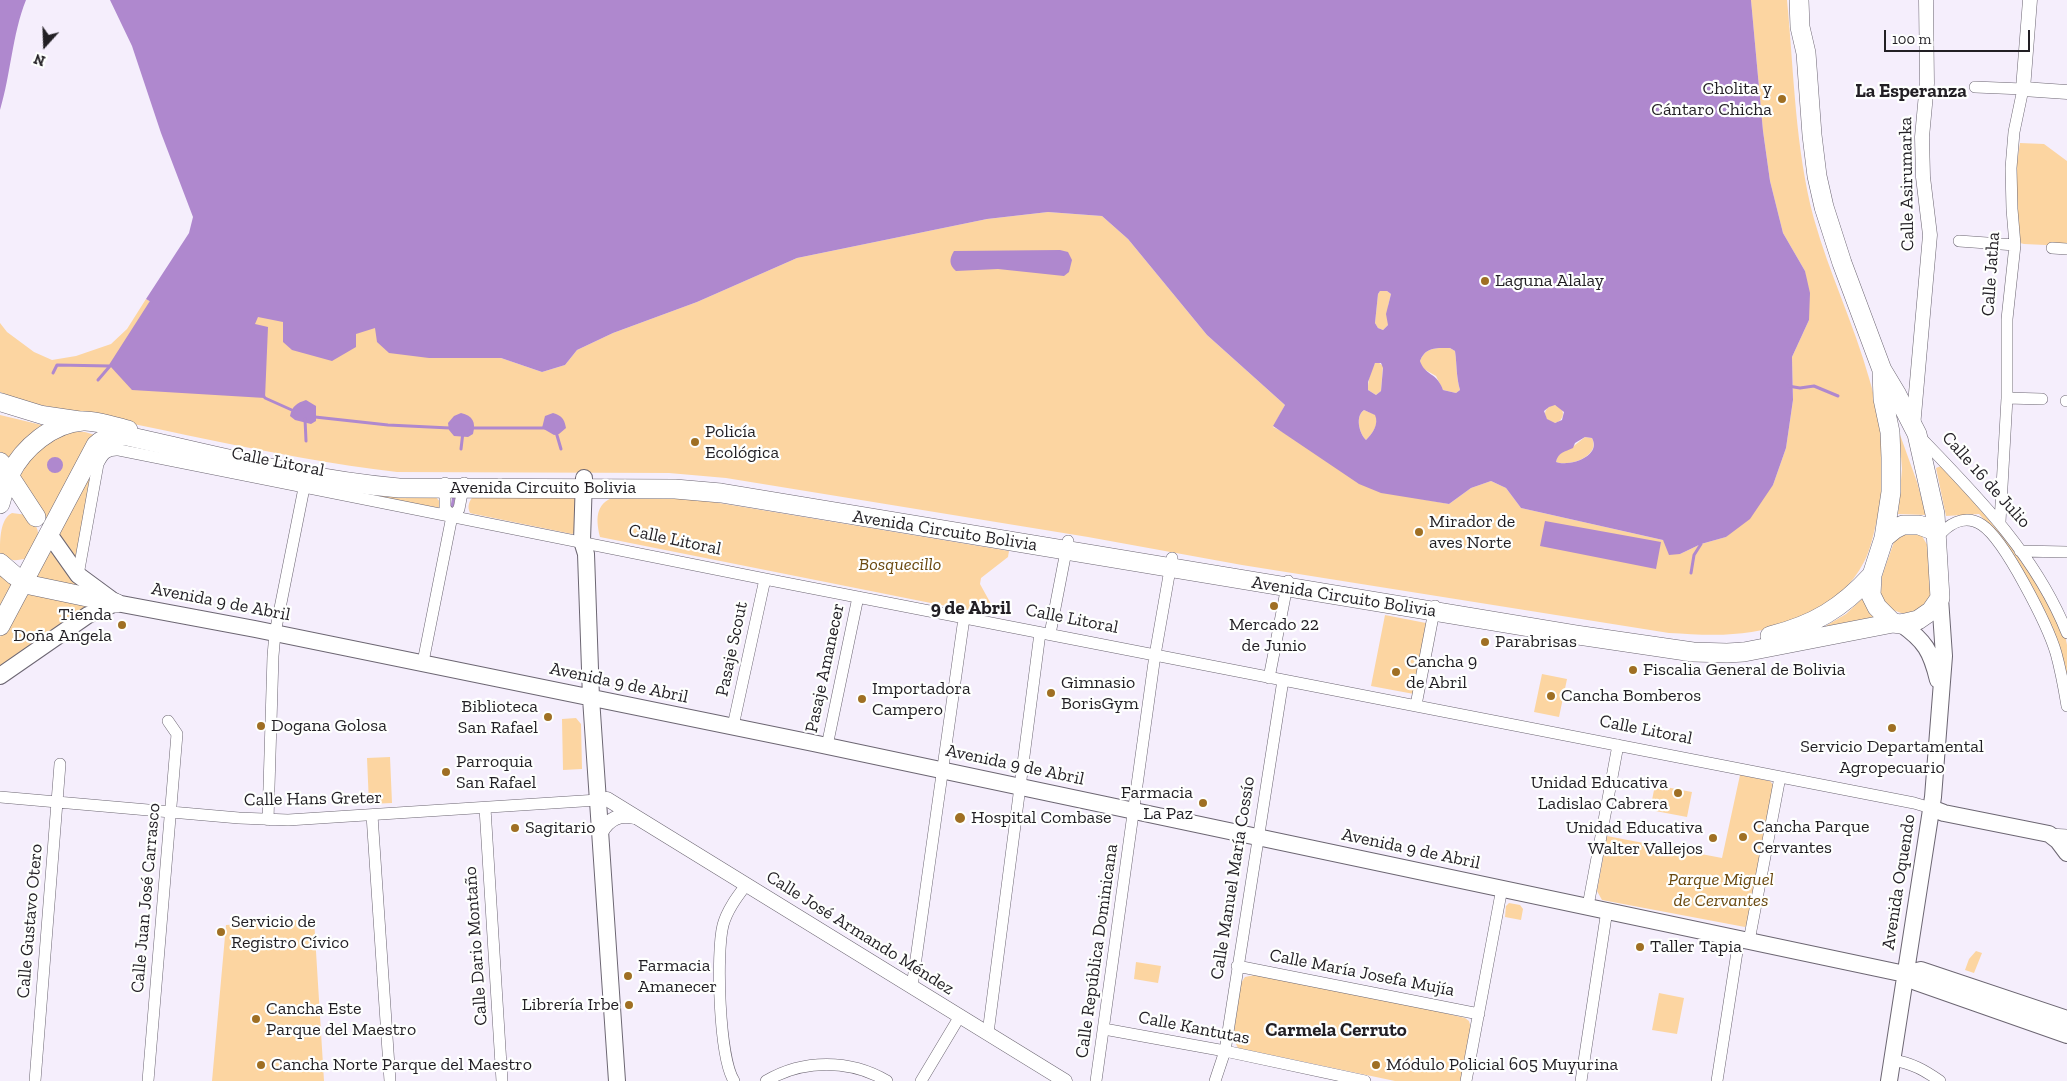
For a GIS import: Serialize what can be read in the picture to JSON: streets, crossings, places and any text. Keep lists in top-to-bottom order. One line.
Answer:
{"streets":{"highway":["Avenida Circuito Bolivia"],"main road":["Calle Litoral","Avenida 9 de Abril","Avenida Oquendo"],"street":["Calle Asirumarka","Calle Jatha","Calle 16 de Julio","Pasaje Scout","Pasaje Amanecer","Calle Hans Greter","Calle Manuel María Cossío","Calle Juan José Carrasco","Calle Gustavo Otero","Calle José Armando Méndez","Calle Dario Montaño","Calle República Dominicana","Calle María Josefa Mujía","Calle Kantutas"]},"crossings":[["Calle Asirumarka","Calle 16 de Julio"],["Calle Jatha","Calle 16 de Julio"],["Calle Litoral","Avenida 9 de Abril"],["Calle Litoral","Pasaje Scout"],["Calle Litoral","Pasaje Amanecer"],["Calle Litoral","Calle Manuel María Cossío"],["Calle Litoral","Avenida Oquendo"],["Calle Litoral","Calle República Dominicana"],["Calle 16 de Julio","Avenida Circuito Bolivia"],["Calle 16 de Julio","Avenida Oquendo"],["Avenida Circuito Bolivia","Avenida 9 de Abril"],["Avenida Circuito Bolivia","Avenida Oquendo"],["Avenida Circuito Bolivia","Calle República Dominicana"],["Avenida 9 de Abril","Pasaje Scout"],["Avenida 9 de Abril","Pasaje Amanecer"],["Avenida 9 de Abril","Calle Manuel María Cossío"],["Avenida 9 de Abril","Avenida Oquendo"],["Avenida 9 de Abril","Calle República Dominicana"],["Calle Hans Greter","Calle Juan José Carrasco"],["Calle Hans Greter","Calle Gustavo Otero"],["Calle Hans Greter","Calle José Armando Méndez"],["Calle Hans Greter","Calle Dario Montaño"],["Calle Manuel María Cossío","Calle María Josefa Mujía"],["Calle Manuel María Cossío","Calle Kantutas"],["Calle República Dominicana","Calle Kantutas"]],"districts":["La Esperanza","9 de Abril","Carmela Cerruto"],"parks":["Bosquecillo","Parque Miguel de Cervantes"],"places":["Cholita y Cántaro Chicha","Laguna Alalay","Policía Ecológica","Mirador de aves Norte","Mercado 22 de Junio","Tienda Doña Angela","Parabrisas","Fiscalia General de Bolivia","Cancha 9 de Abril","Gimnasio BorisGym","Cancha Bomberos","Importadora Campero","Biblioteca San Rafael","Dogana Golosa","Servicio Departamental Agropecuario","Parroquia San Rafael","Unidad Educativa Ladislao Cabrera","Farmacia La Paz","Hospital Combase","Sagitario","Cancha Parque Cervantes","Unidad Educativa Walter Vallejos","Servicio de Registro Cívico","Taller Tapia","Farmacia Amanecer","Librería Irbe","Cancha Este Parque del Maestro","Cancha Norte Parque del Maestro","Módulo Policial 605 Muyurina"],"scale_bar":"100 m","north":"bottom"}
